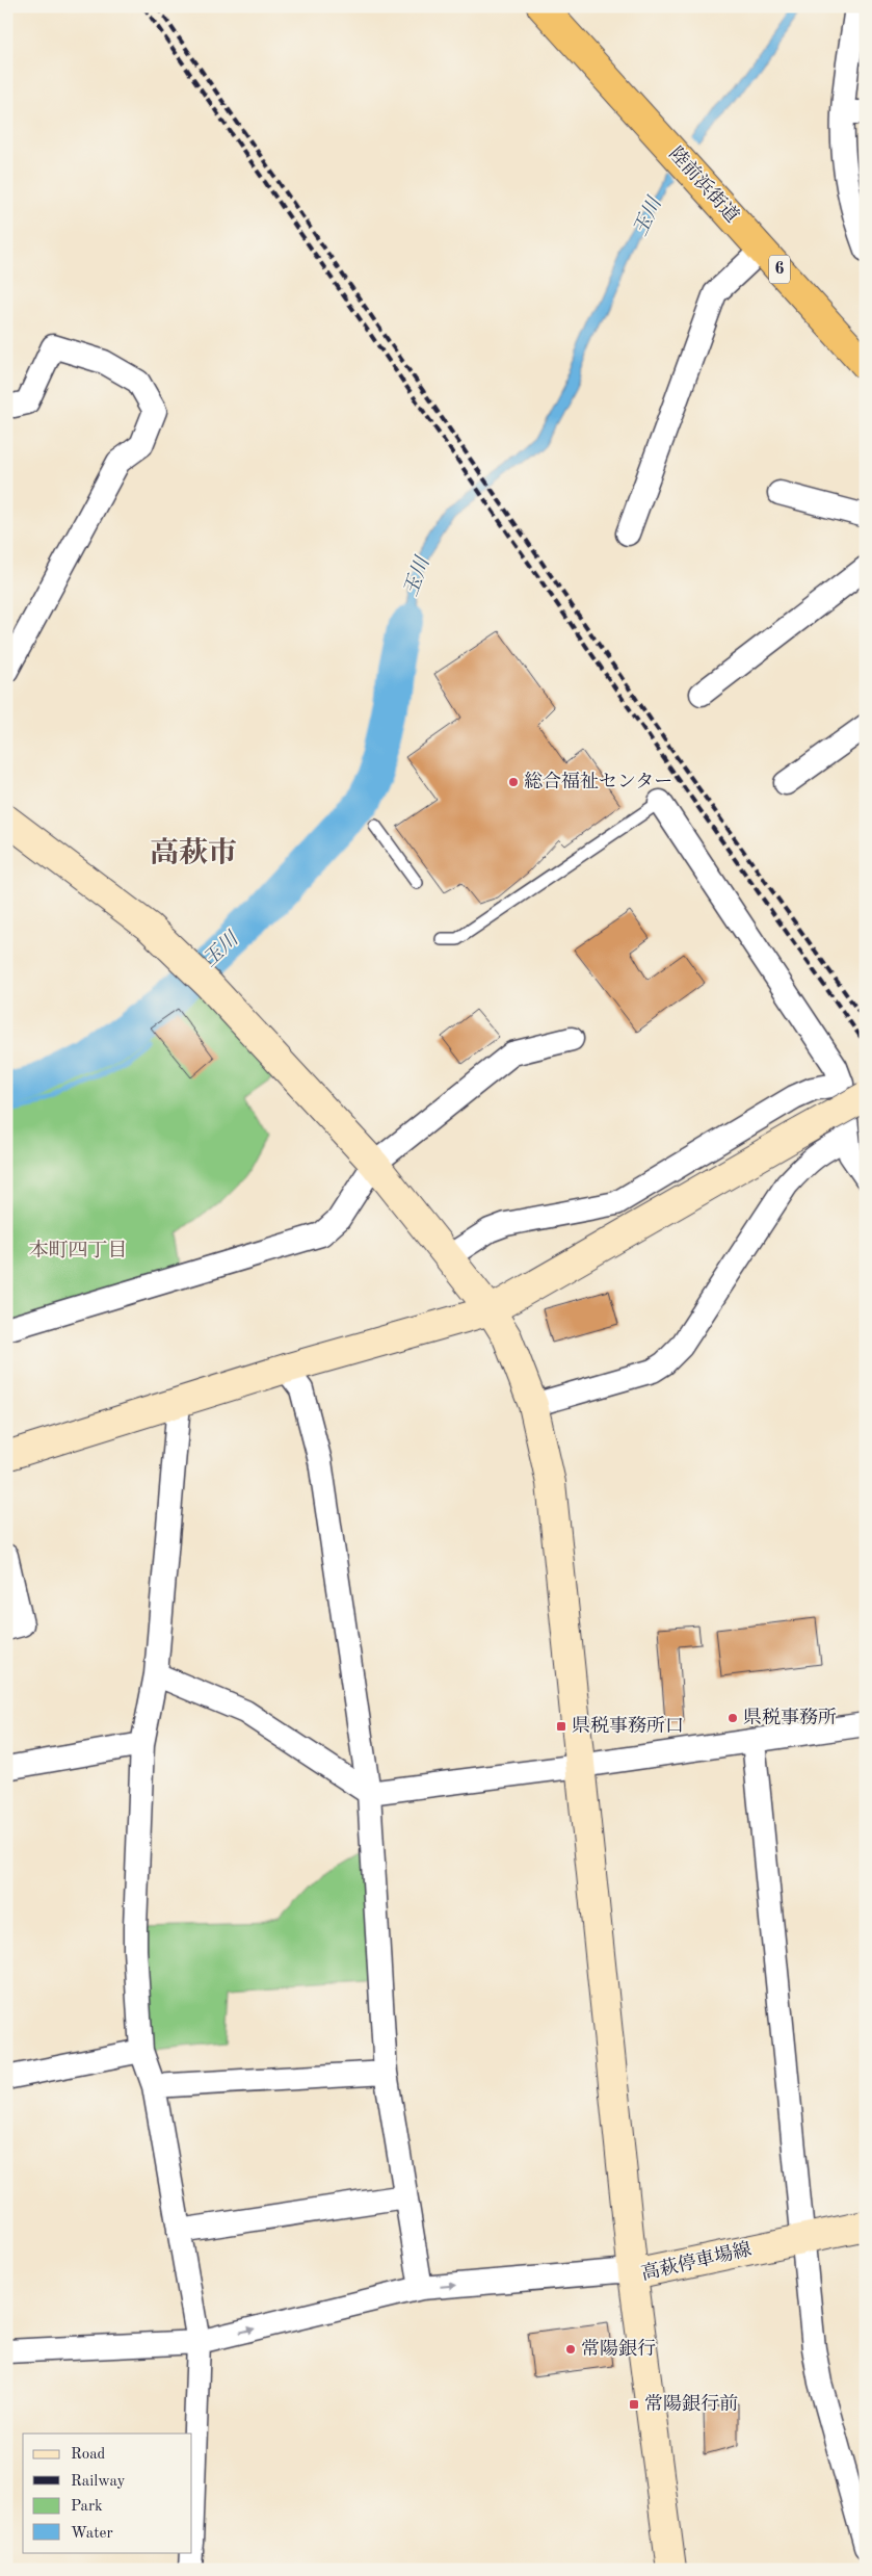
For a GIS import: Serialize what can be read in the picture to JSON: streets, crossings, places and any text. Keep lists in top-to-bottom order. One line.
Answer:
{"streets":{"highway":["陸前浜街道","6"],"street":["高萩停車場線"]},"districts":["高萩市","本町四丁目"],"water":["玉川"],"places":{"other":["総合福祉センター","県税事務所","常陽銀行"],"transit":["県税事務所口","常陽銀行前"]},"legend":["Road","Railway","Park","Water"]}
